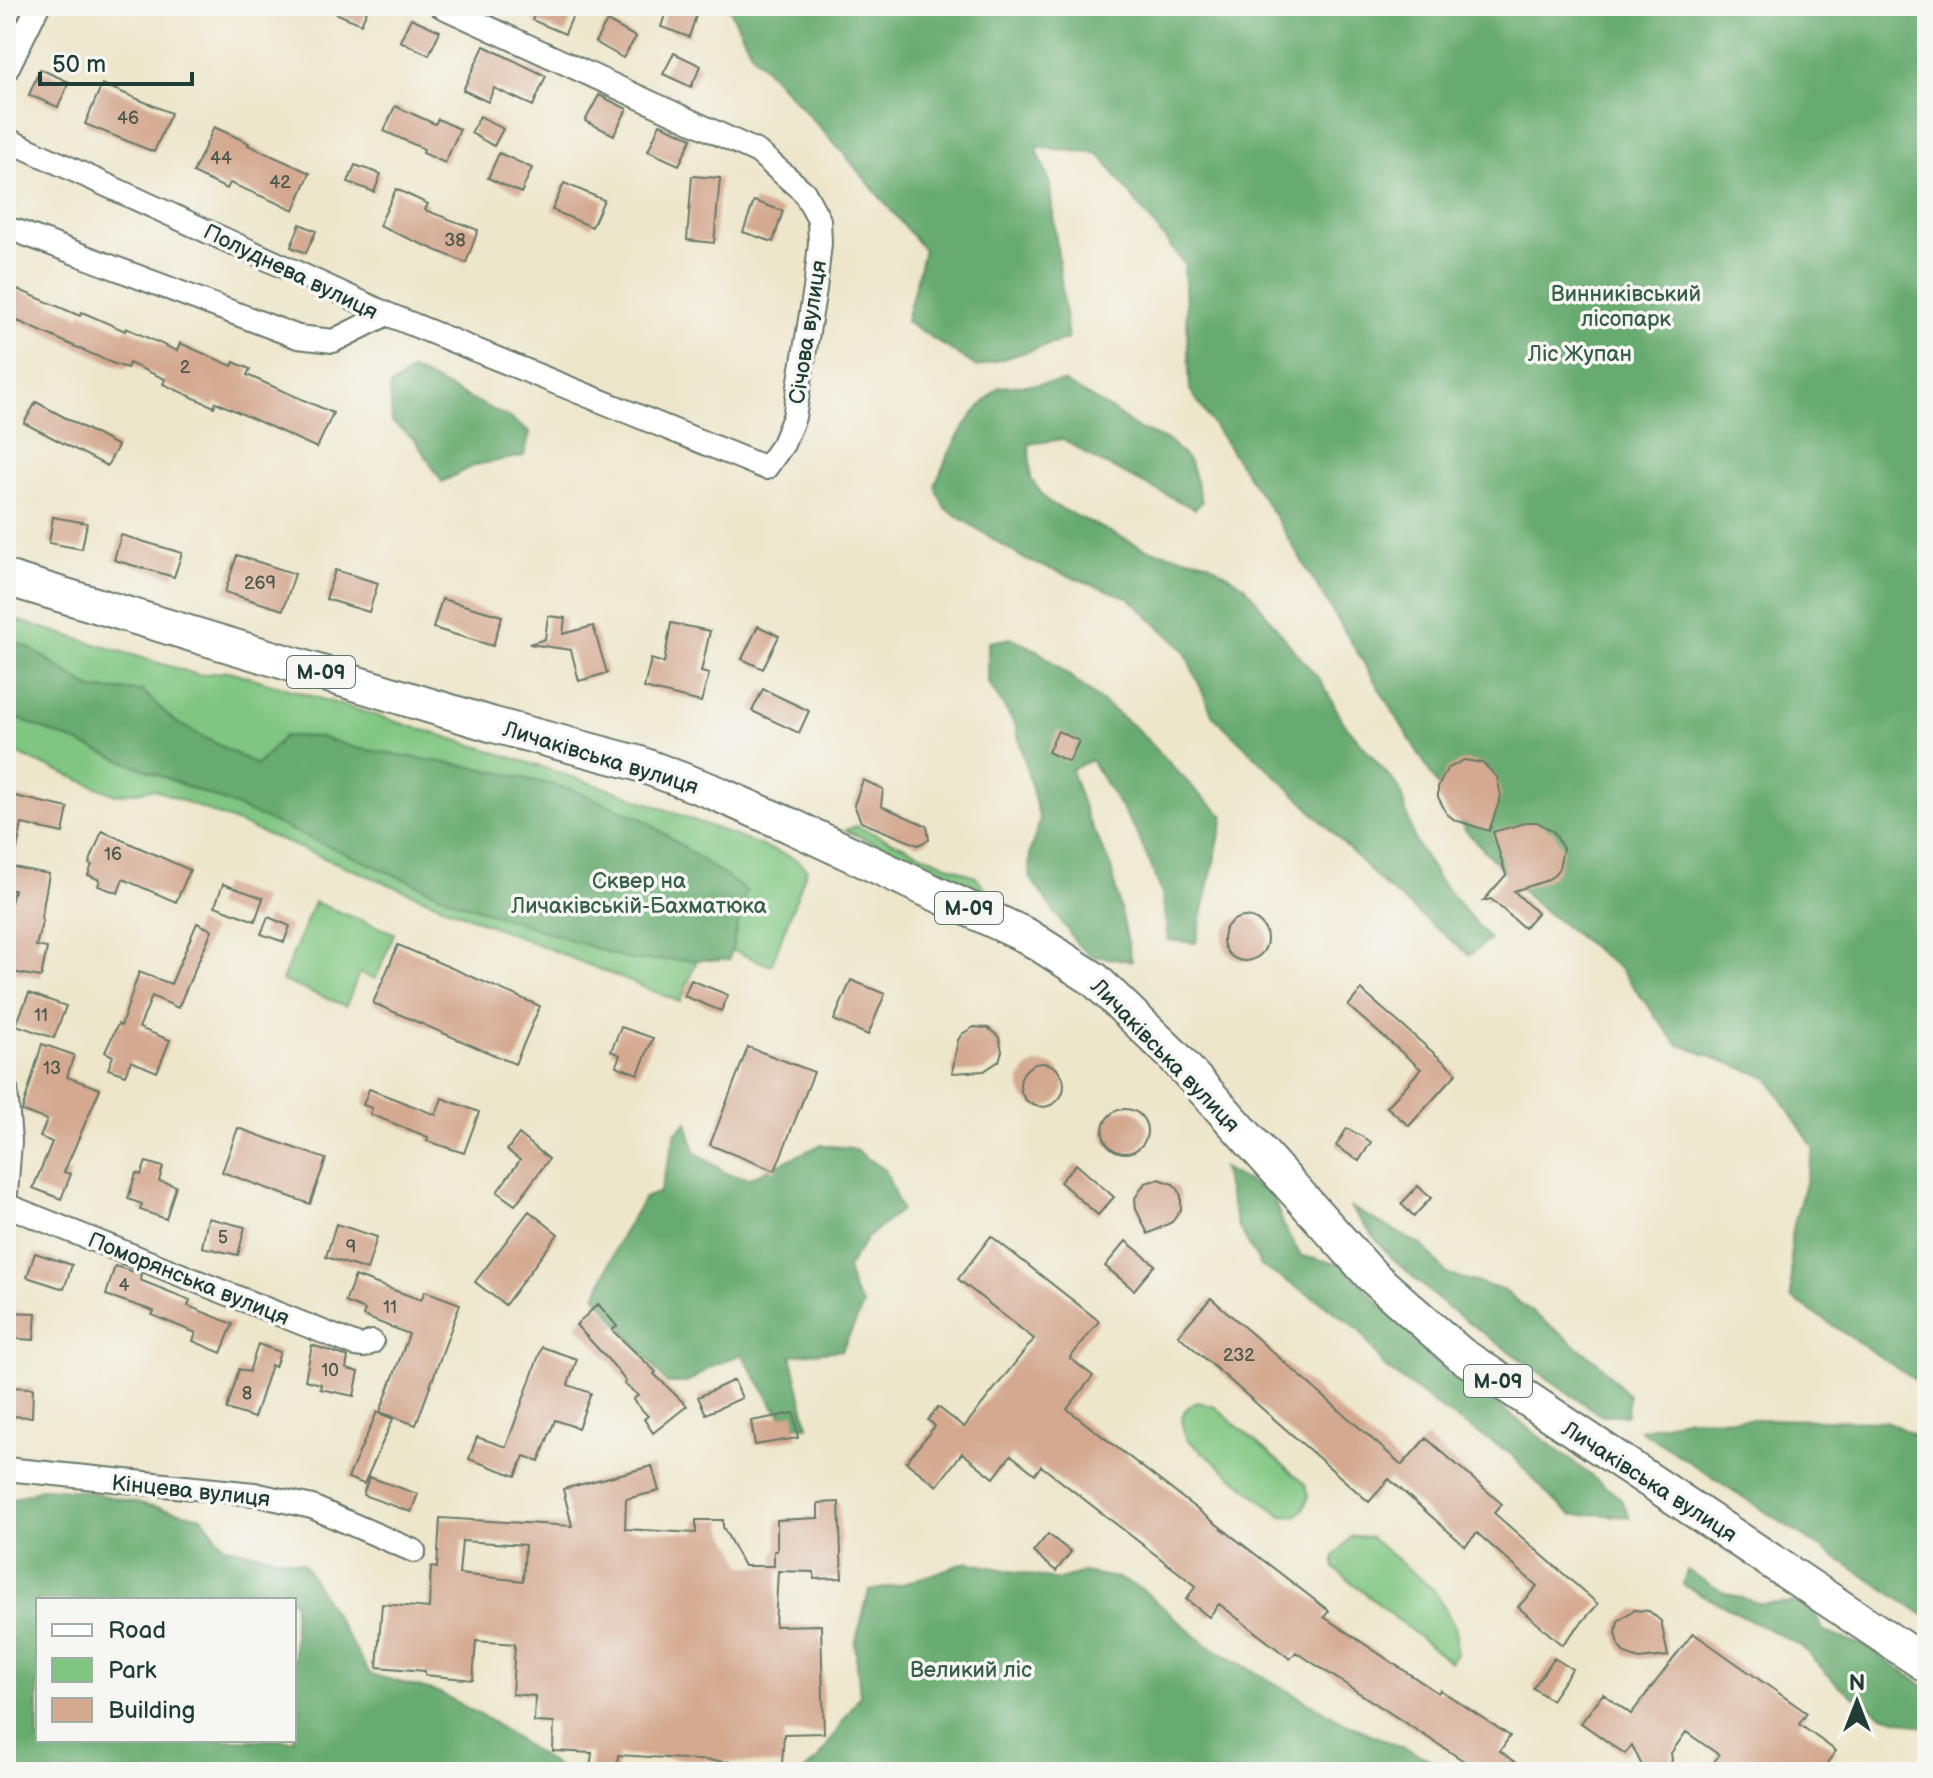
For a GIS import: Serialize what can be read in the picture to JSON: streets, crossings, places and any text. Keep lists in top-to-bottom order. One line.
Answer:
{"streets":{"main road":["М-09","Личаківська вулиця"],"street":["Полуднева вулиця","Січова вулиця","Поморянська вулиця","Кінцева вулиця"]},"crossings":[["Полуднева вулиця","Січова вулиця"]],"parks":["Винниківський лісопарк","Ліс Жупан","Сквер на Личаківській-Бахматюка","Великий ліс"],"house_numbers":["46","44","42","38","2","269","16","11","13","5","9","4","11","232","10","8"],"legend":["Road","Park","Building"],"scale_bar":"50 m","north":"top"}
